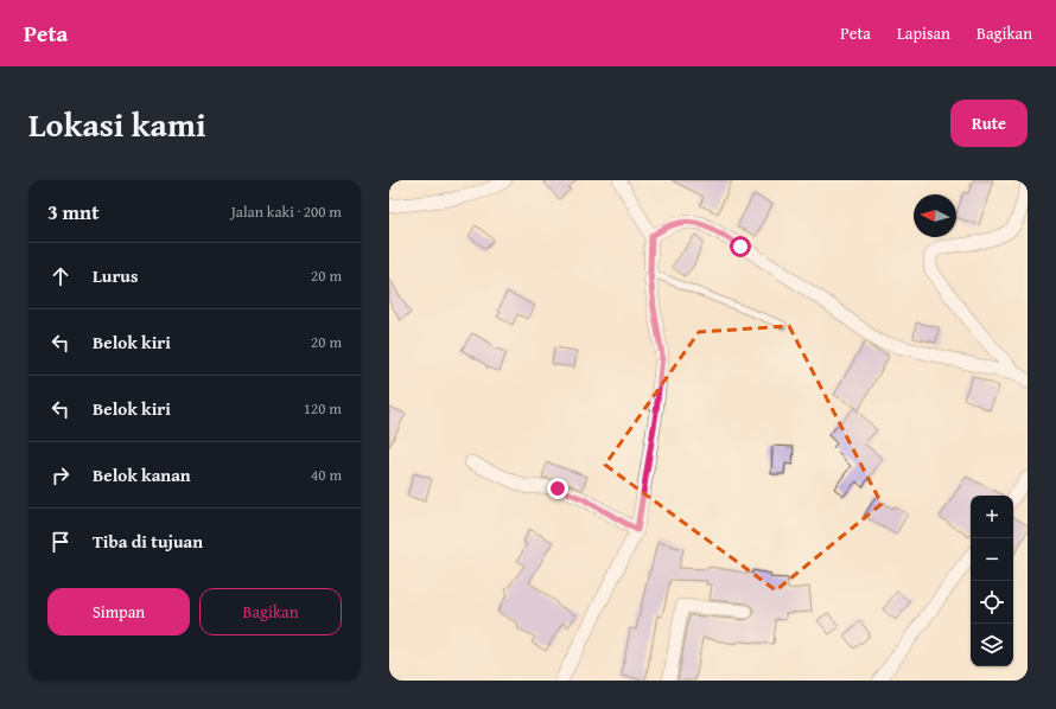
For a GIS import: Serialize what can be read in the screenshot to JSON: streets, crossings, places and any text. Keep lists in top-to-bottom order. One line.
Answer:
{"north":"left","page":{"header":"Peta","nav":["Peta","Lapisan","Bagikan"],"title":"Lokasi kami","buttons":["Rute",["Simpan","Bagikan"]],"heading":["3 mnt","Jalan kaki · 200 m"],"list":[["Lurus","20 m"],["Belok kiri","20 m"],["Belok kiri","120 m"],["Belok kanan","40 m"],"Tiba di tujuan"],"map_buttons":["+","−"]}}
